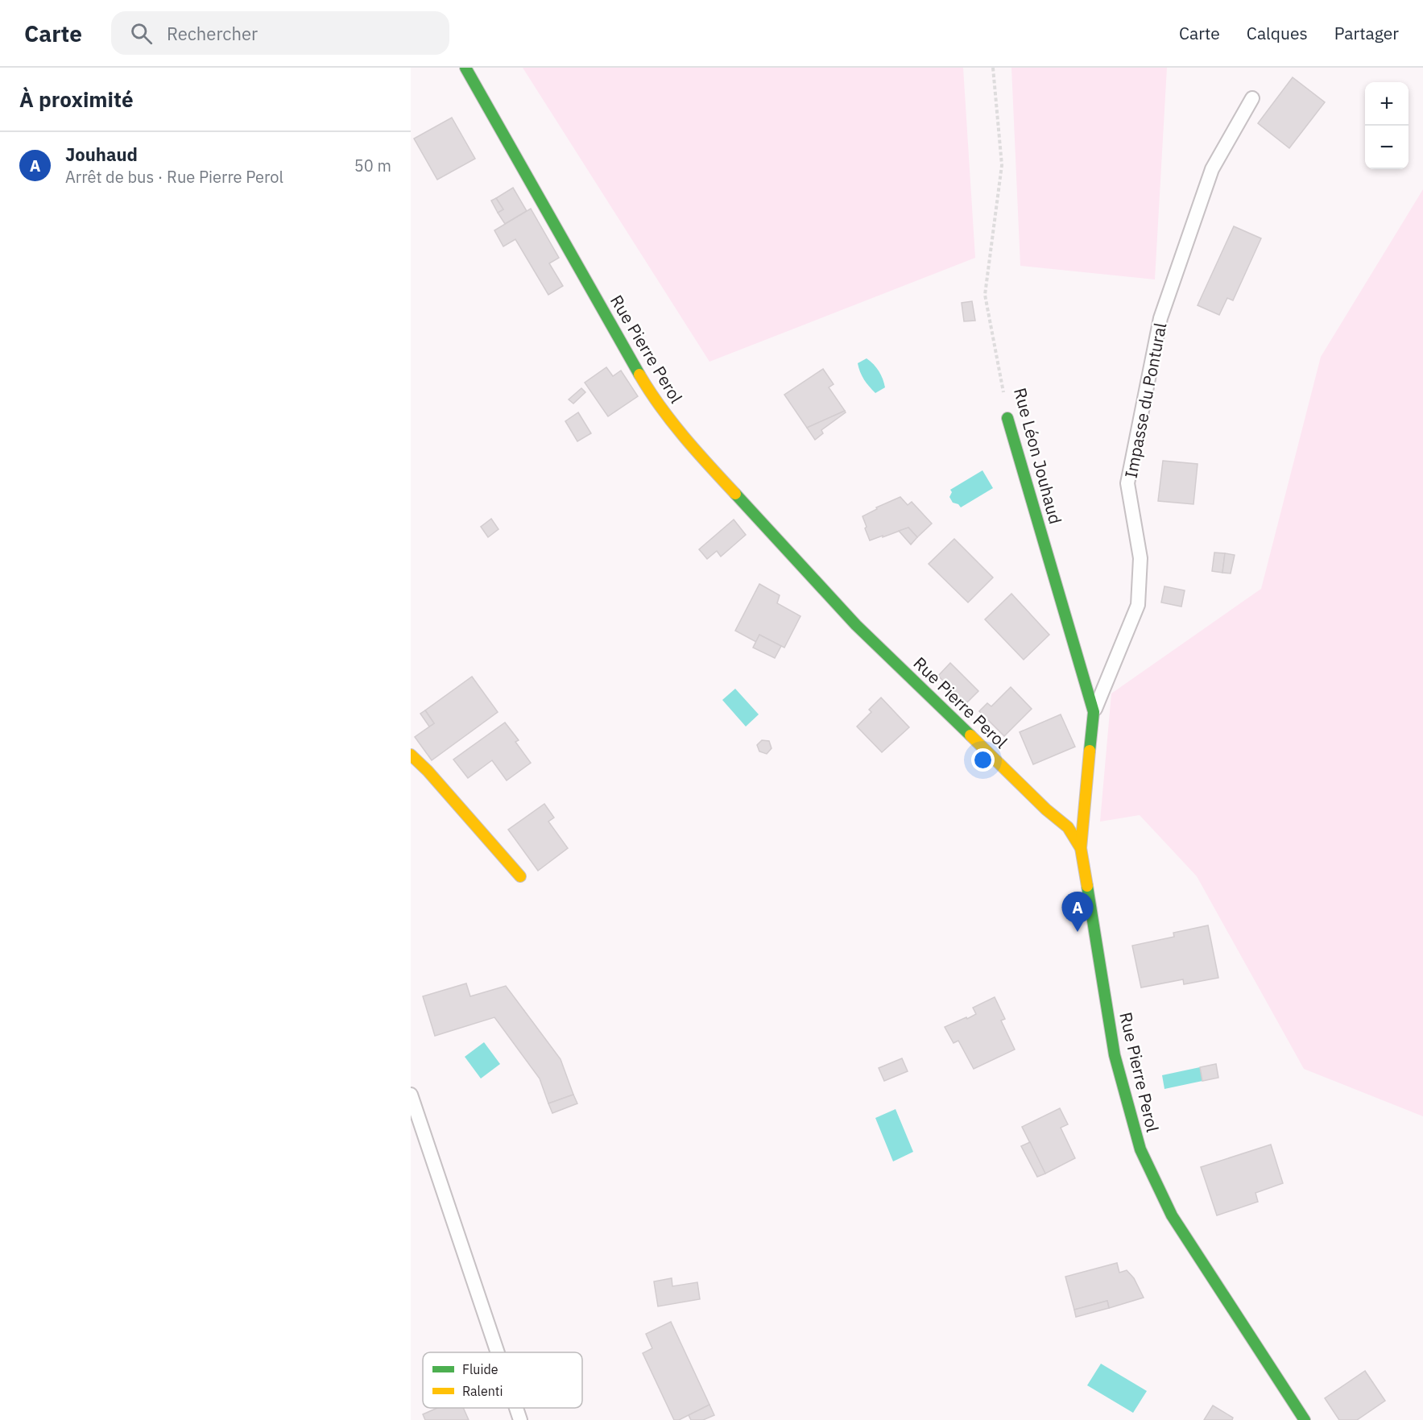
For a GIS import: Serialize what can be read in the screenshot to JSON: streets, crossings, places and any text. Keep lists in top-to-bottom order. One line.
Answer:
{"streets":{"street":["Rue Pierre Perol","Rue Léon Jouhaud"],"lane":["Impasse du Pontural"]},"crossings":[["Rue Pierre Perol","Rue Léon Jouhaud"],["Impasse du Pontural","Rue Léon Jouhaud"]],"legend":["Fluide","Ralenti"],"page":{"header":"Carte","search":"Rechercher","nav":["Carte","Calques","Partager"],"heading":"À proximité","map_buttons":["+","−"],"list":[{"mark":"A","name":"Jouhaud","note":"Arrêt de bus · Rue Pierre Perol","value":"50 m"}],"pins":"A"}}
